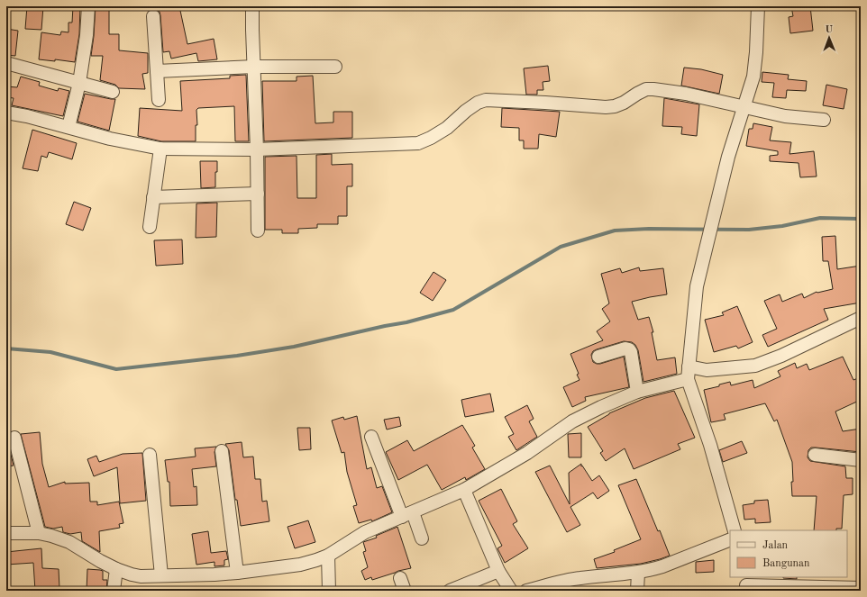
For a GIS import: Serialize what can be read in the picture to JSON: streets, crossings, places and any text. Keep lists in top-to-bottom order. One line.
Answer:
{"legend":["Jalan","Bangunan"],"north":"top"}
